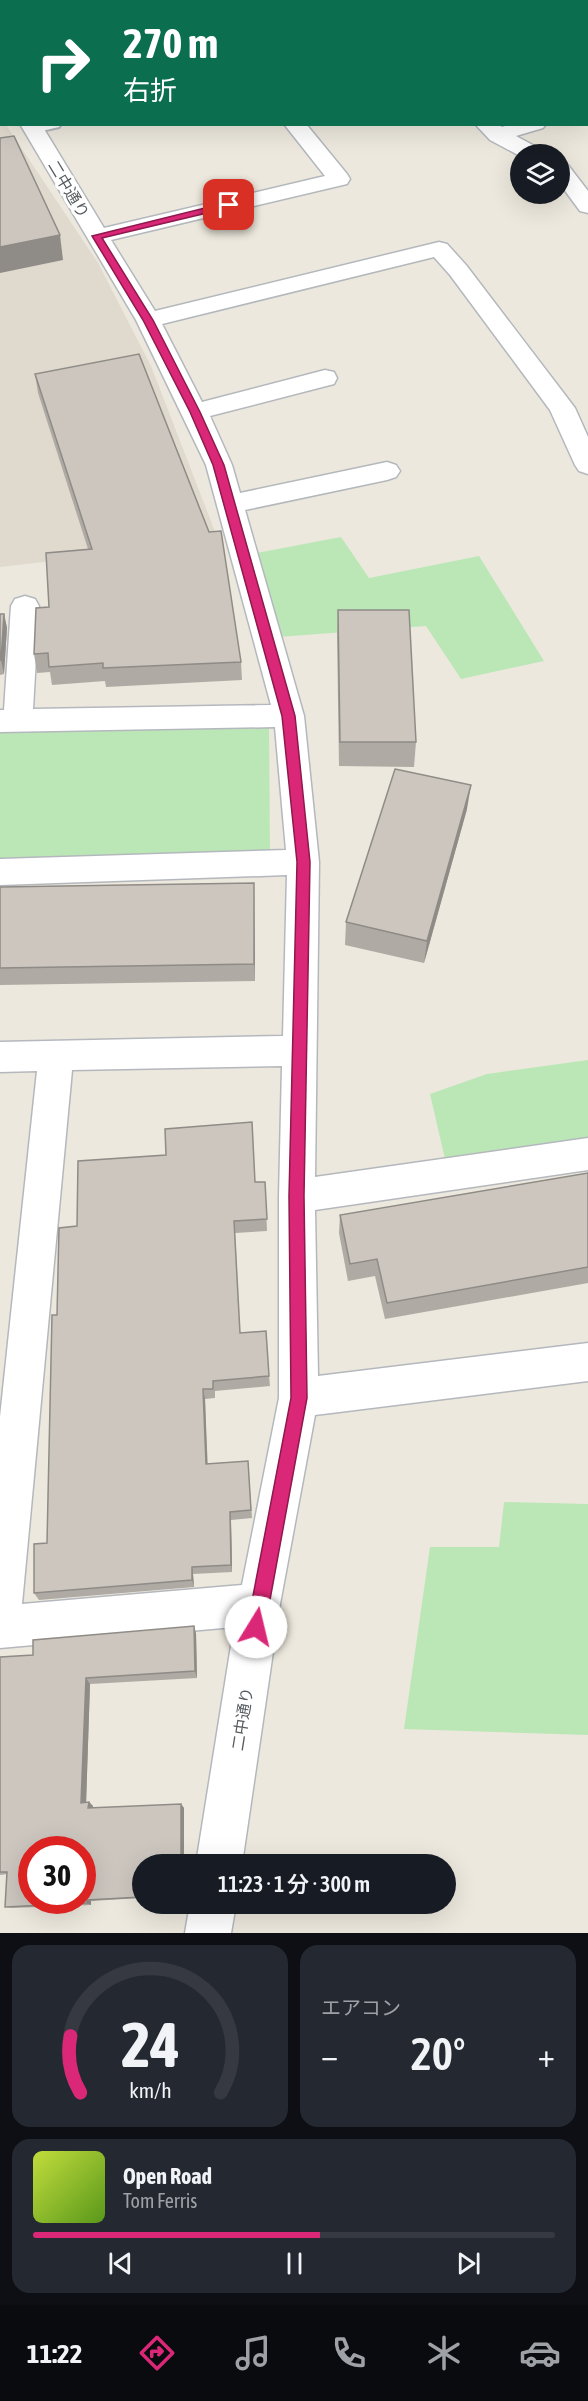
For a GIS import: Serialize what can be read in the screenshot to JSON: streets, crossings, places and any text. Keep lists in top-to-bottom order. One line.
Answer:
{"streets":{"street":["二中通り"]},"page":{"turn":["270 m","右折"],"limit":"30","trip":"11:23 · 1 分 · 300 m","tile":"エアコン","heat":["−","20°","+"],"song":["Open Road","Tom Ferris"],"tabs":"11:22","gauge":["24","km/h"]}}
